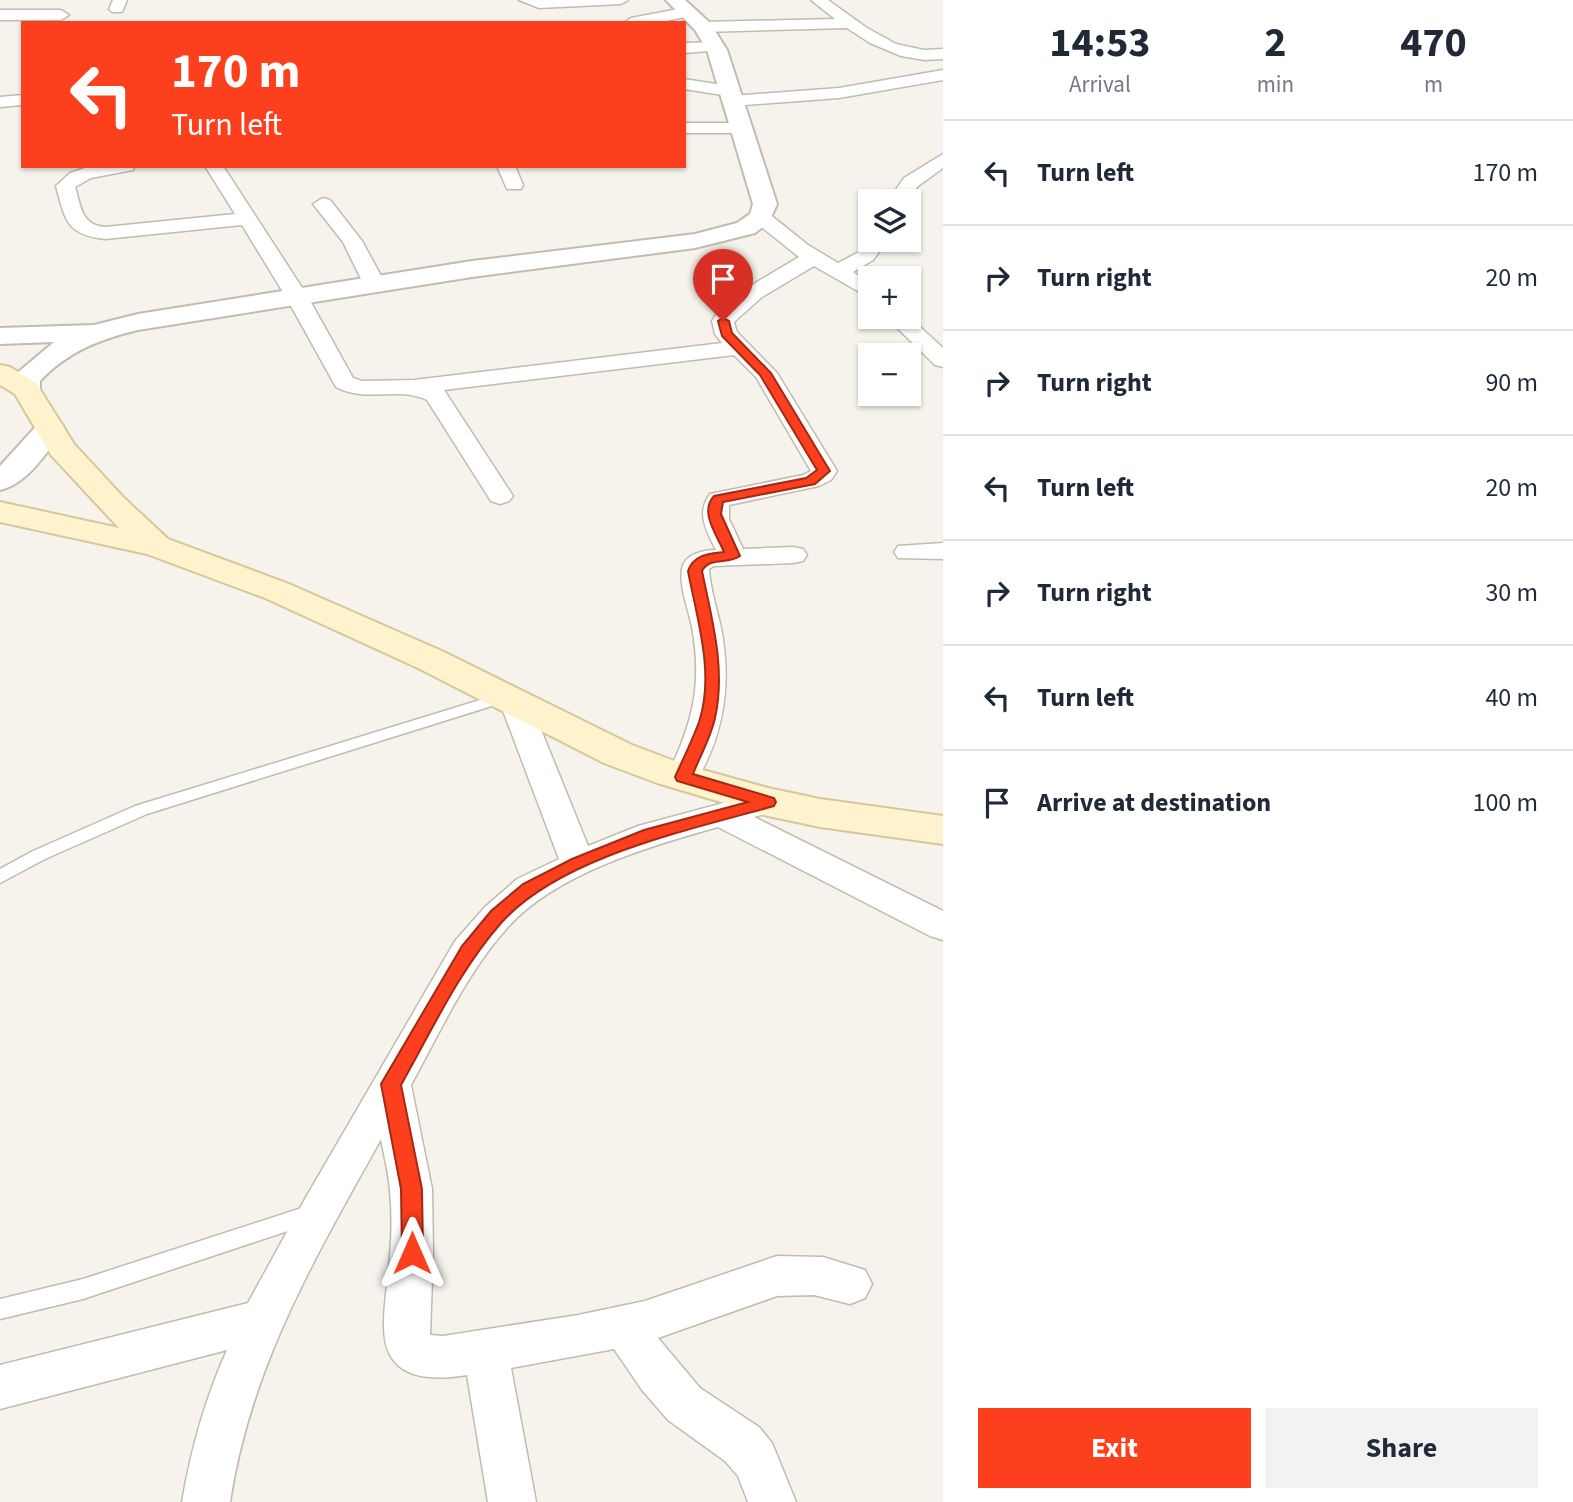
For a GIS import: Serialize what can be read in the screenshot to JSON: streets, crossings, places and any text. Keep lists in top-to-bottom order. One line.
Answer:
{"page":{"eta":["14:53","Arrival","2","min","470","m"],"turn":["170 m","Turn left"],"list":[{"name":"Turn left","value":"170 m"},{"name":"Turn right","value":"20 m"},{"name":"Turn right","value":"90 m"},{"name":"Turn left","value":"20 m"},{"name":"Turn right","value":"30 m"},{"name":"Turn left","value":"40 m"},{"name":"Arrive at destination","value":"100 m"}],"map_buttons":["+","−"],"buttons":["Exit","Share"]}}
